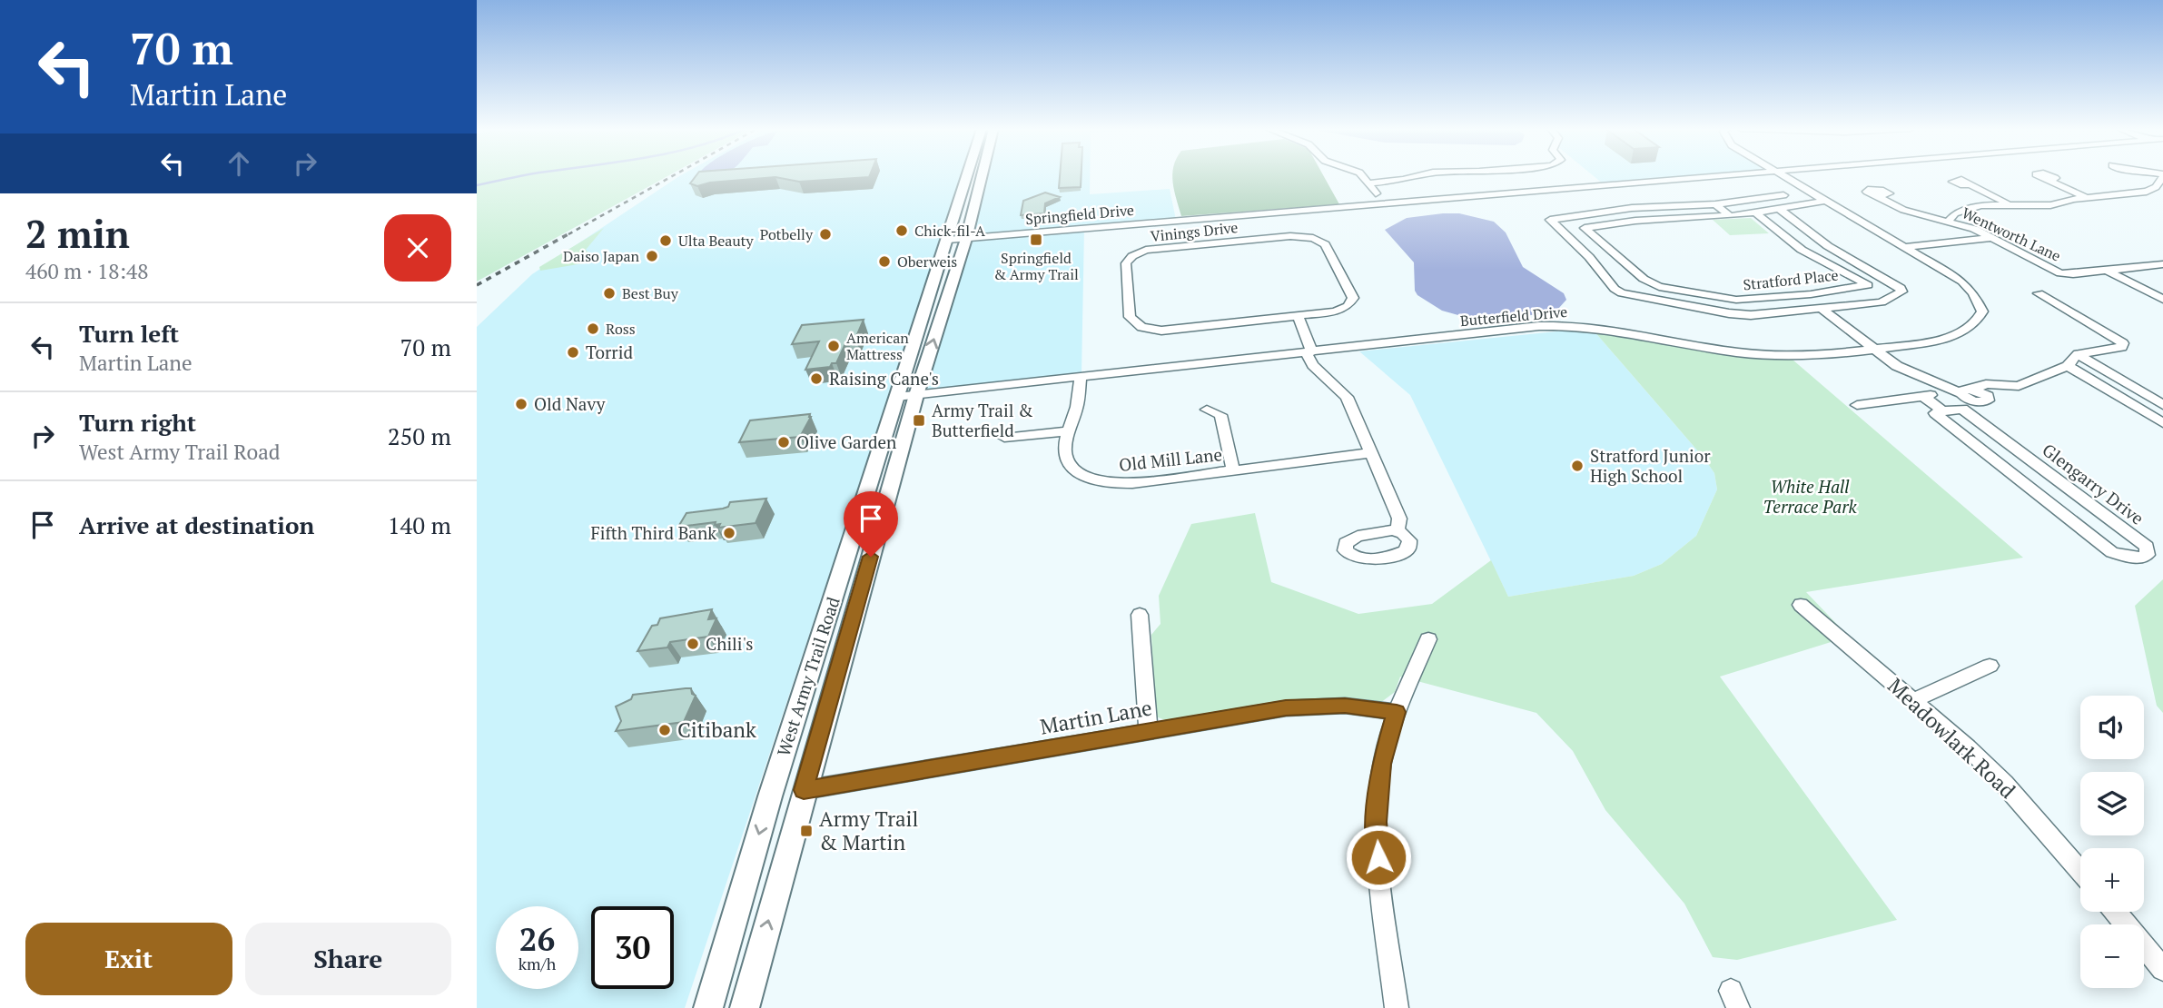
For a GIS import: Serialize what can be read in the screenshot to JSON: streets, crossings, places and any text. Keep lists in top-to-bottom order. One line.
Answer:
{"streets":{"main road":["West Army Trail Road"],"street":["Springfield Drive","Vinings Drive","Wentworth Lane","Stratford Place","Butterfield Drive","Old Mill Lane","Glengarry Drive","Martin Lane","Meadowlark Road"]},"crossings":[["Springfield Drive","West Army Trail Road"],["Butterfield Drive","Old Mill Lane"],["Butterfield Drive","West Army Trail Road"],["West Army Trail Road","Martin Lane"]],"parks":["White Hall Terrace Park"],"places":{"other":["Chick-fil-A","Potbelly","Ulta Beauty","Daiso Japan","Oberweis","Best Buy","Ross","American Mattress","Torrid","Raising Cane's","Old Navy","Olive Garden","Stratford Junior High School","Fifth Third Bank","Chili's","Citibank"],"transit":["Springfield & Army Trail","Army Trail & Butterfield","Army Trail & Martin"]},"page":{"turn":["70 m","Martin Lane"],"heading":["2 min","460 m · 18:48"],"list":[{"name":"Turn left","note":"Martin Lane","value":"70 m"},{"name":"Turn right","note":"West Army Trail Road","value":"250 m"},{"name":"Arrive at destination","value":"140 m"}],"map_buttons":["+","−"],"speed":"26 km/h","limit":"30","buttons":["Exit","Share"]}}
